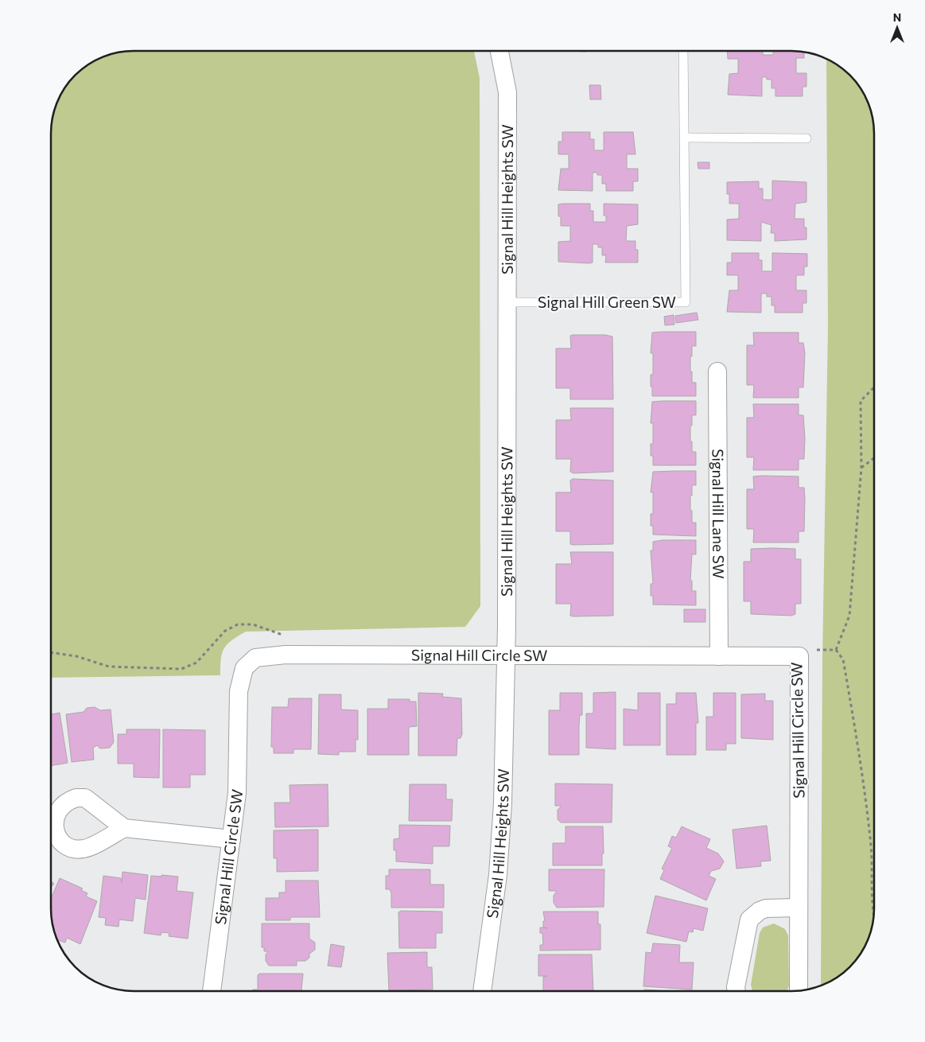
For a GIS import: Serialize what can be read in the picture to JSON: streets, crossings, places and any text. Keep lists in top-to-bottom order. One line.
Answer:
{"streets":{"street":["Signal Hill Heights SW","Signal Hill Lane SW","Signal Hill Circle SW"],"lane":["Signal Hill Green SW"]},"crossings":[["Signal Hill Heights SW","Signal Hill Green SW"],["Signal Hill Heights SW","Signal Hill Circle SW"],["Signal Hill Lane SW","Signal Hill Circle SW"]],"north":"top"}
